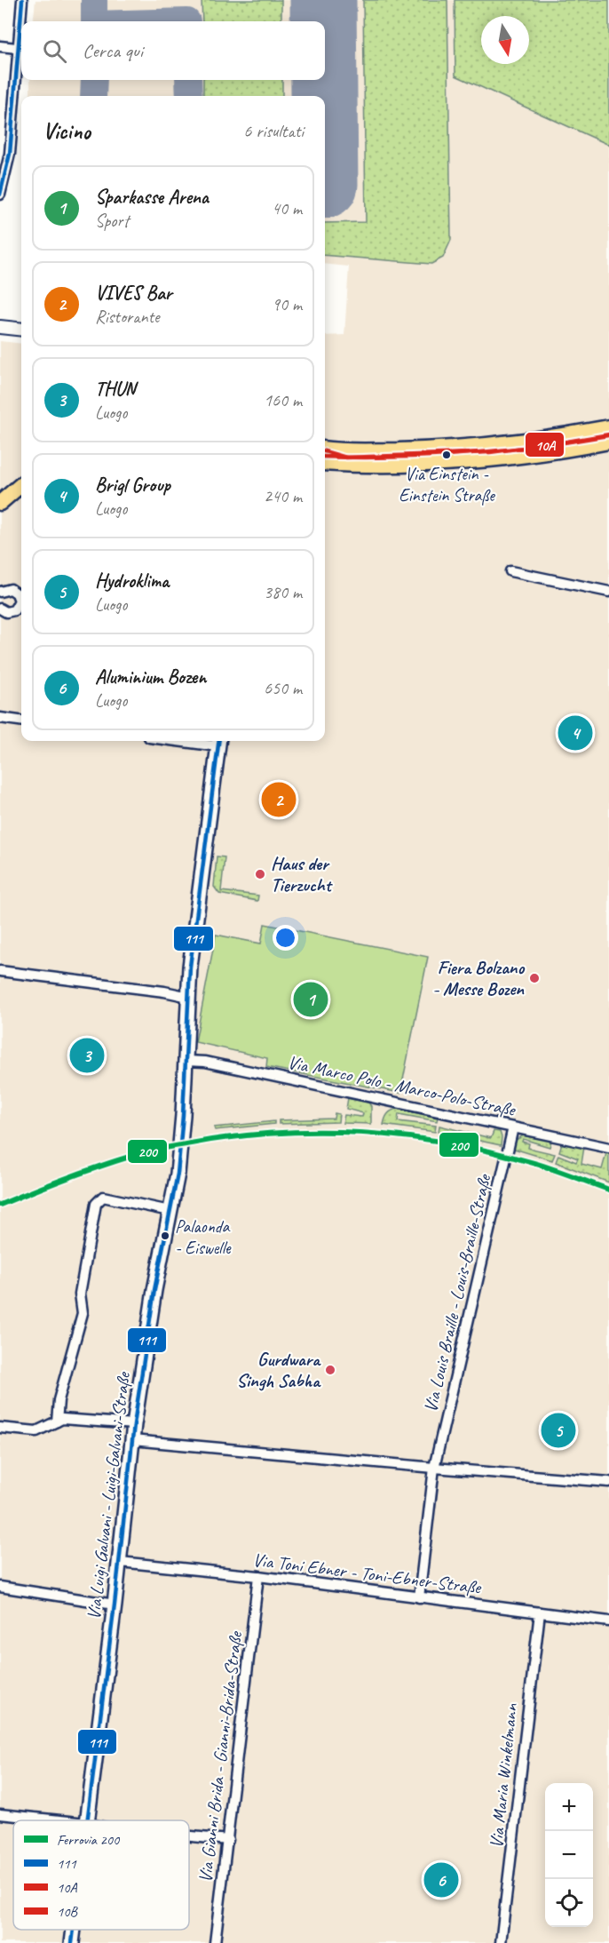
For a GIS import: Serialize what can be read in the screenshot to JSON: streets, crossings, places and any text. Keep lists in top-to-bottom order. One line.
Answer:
{"streets":{"main road":["Via Luigi Galvani - Luigi-Galvani-Straße"],"street":["Via Marco Polo - Marco-Polo-Straße","Via Louis Braille - Louis-Braille-Straße","Via Toni Ebner - Toni-Ebner-Straße","Via Gianni Brida - Gianni-Brida-Straße","Via Maria Winkelmann"]},"crossings":[["Via Marco Polo - Marco-Polo-Straße","Via Louis Braille - Louis-Braille-Straße"],["Via Marco Polo - Marco-Polo-Straße","Via Luigi Galvani - Luigi-Galvani-Straße"],["Via Louis Braille - Louis-Braille-Straße","Via Toni Ebner - Toni-Ebner-Straße"],["Via Luigi Galvani - Luigi-Galvani-Straße","Via Toni Ebner - Toni-Ebner-Straße"],["Via Toni Ebner - Toni-Ebner-Straße","Via Gianni Brida - Gianni-Brida-Straße"],["Via Toni Ebner - Toni-Ebner-Straße","Via Maria Winkelmann"]],"places":["Via Einstein - Einstein Straße","Haus der Tierzucht","Fiera Bolzano - Messe Bozen","Palaonda - Eiswelle","Gurdwara Singh Sabha"],"lines":["transit line 111","transit line 10A","transit line 10B","rail line 200"],"legend":["Ferrovia 200","111","10A","10B"],"north":"bottom","page":{"search":"Cerca qui","heading":["Vicino","6 risultati"],"list":[{"mark":"1","name":"Sparkasse Arena","note":"Sport","value":"40 m"},{"mark":"2","name":"VIVES Bar","note":"Ristorante","value":"90 m"},{"mark":"3","name":"THUN","note":"Luogo","value":"160 m"},{"mark":"4","name":"Brigl Group","note":"Luogo","value":"240 m"},{"mark":"5","name":"Hydroklima","note":"Luogo","value":"380 m"},{"mark":"6","name":"Aluminium Bozen","note":"Luogo","value":"650 m"}],"pins":["4","2","1","3","5","6"],"map_buttons":["+","−"]}}
